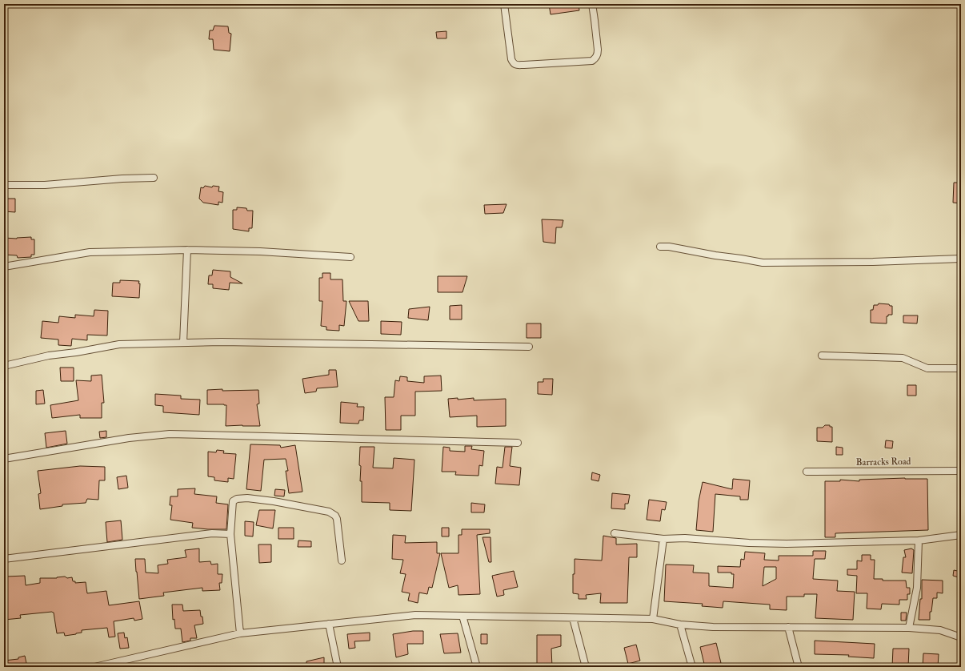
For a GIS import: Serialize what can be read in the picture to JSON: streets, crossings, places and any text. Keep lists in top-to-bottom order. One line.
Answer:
{"streets":{"street":["Barracks Road"]}}
